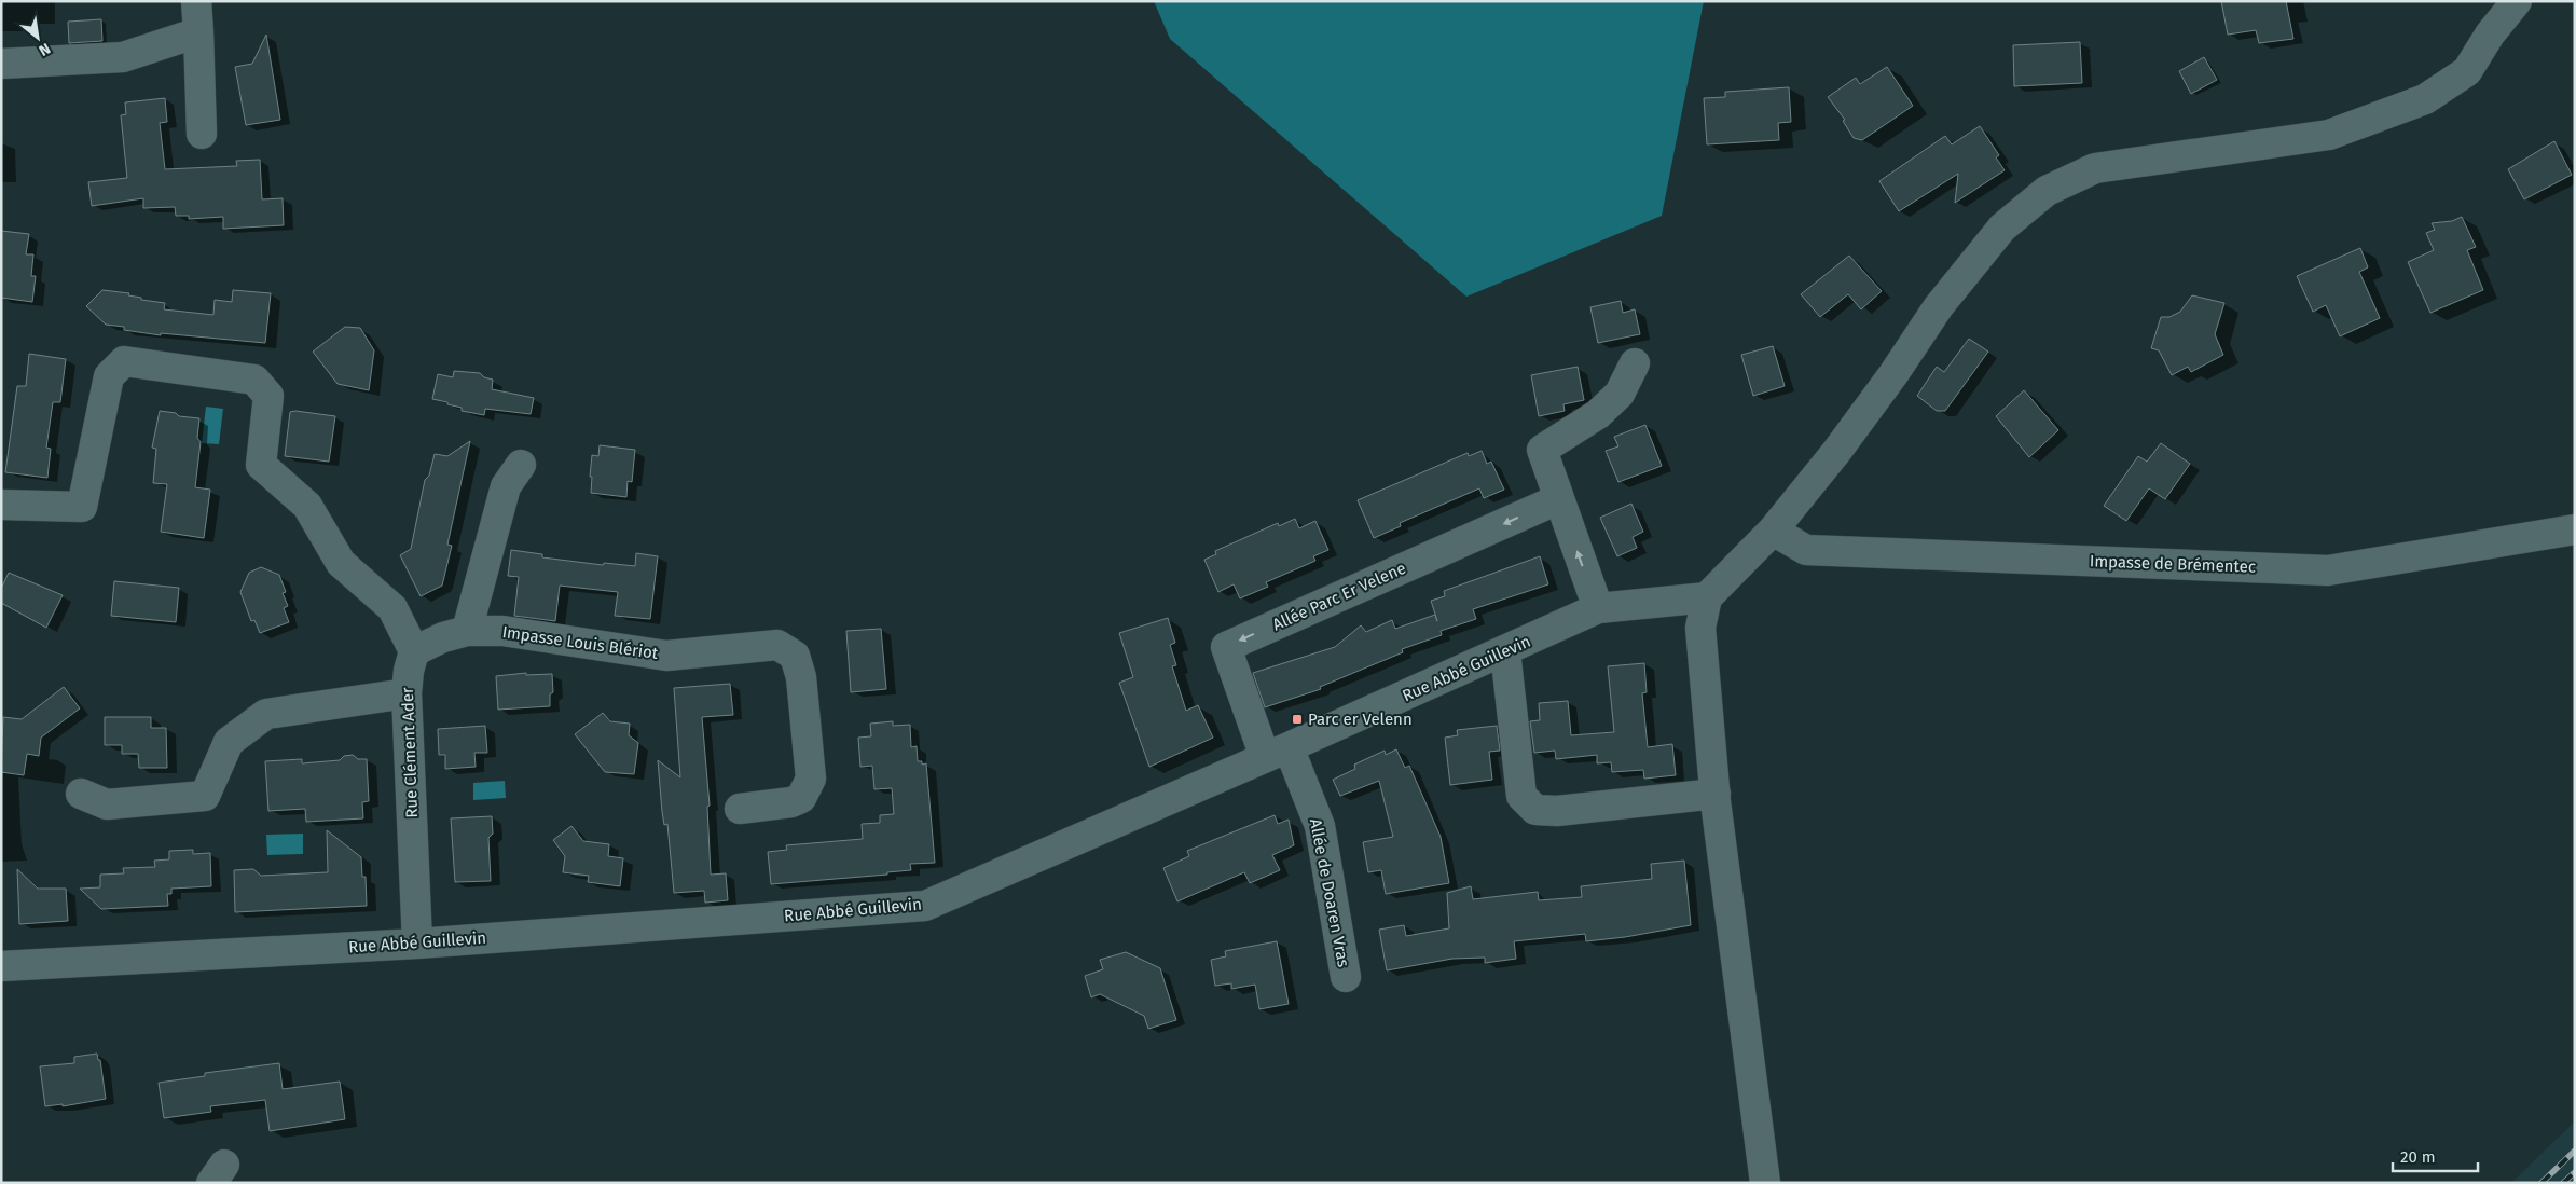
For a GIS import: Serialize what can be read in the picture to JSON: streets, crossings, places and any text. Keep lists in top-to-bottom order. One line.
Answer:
{"streets":{"street":["Impasse de Brémentec","Allée Parc Er Velene","Impasse Louis Blériot","Rue Abbé Guillevin","Rue Clément Ader","Allée de Doaren Vras"]},"crossings":[["Allée Parc Er Velene","Rue Abbé Guillevin"],["Allée Parc Er Velene","Allée de Doaren Vras"],["Impasse Louis Blériot","Rue Clément Ader"],["Rue Abbé Guillevin","Rue Clément Ader"],["Rue Abbé Guillevin","Allée de Doaren Vras"]],"places":{"transit":["Parc er Velenn"]},"scale_bar":"20 m","north":"bottom right"}
